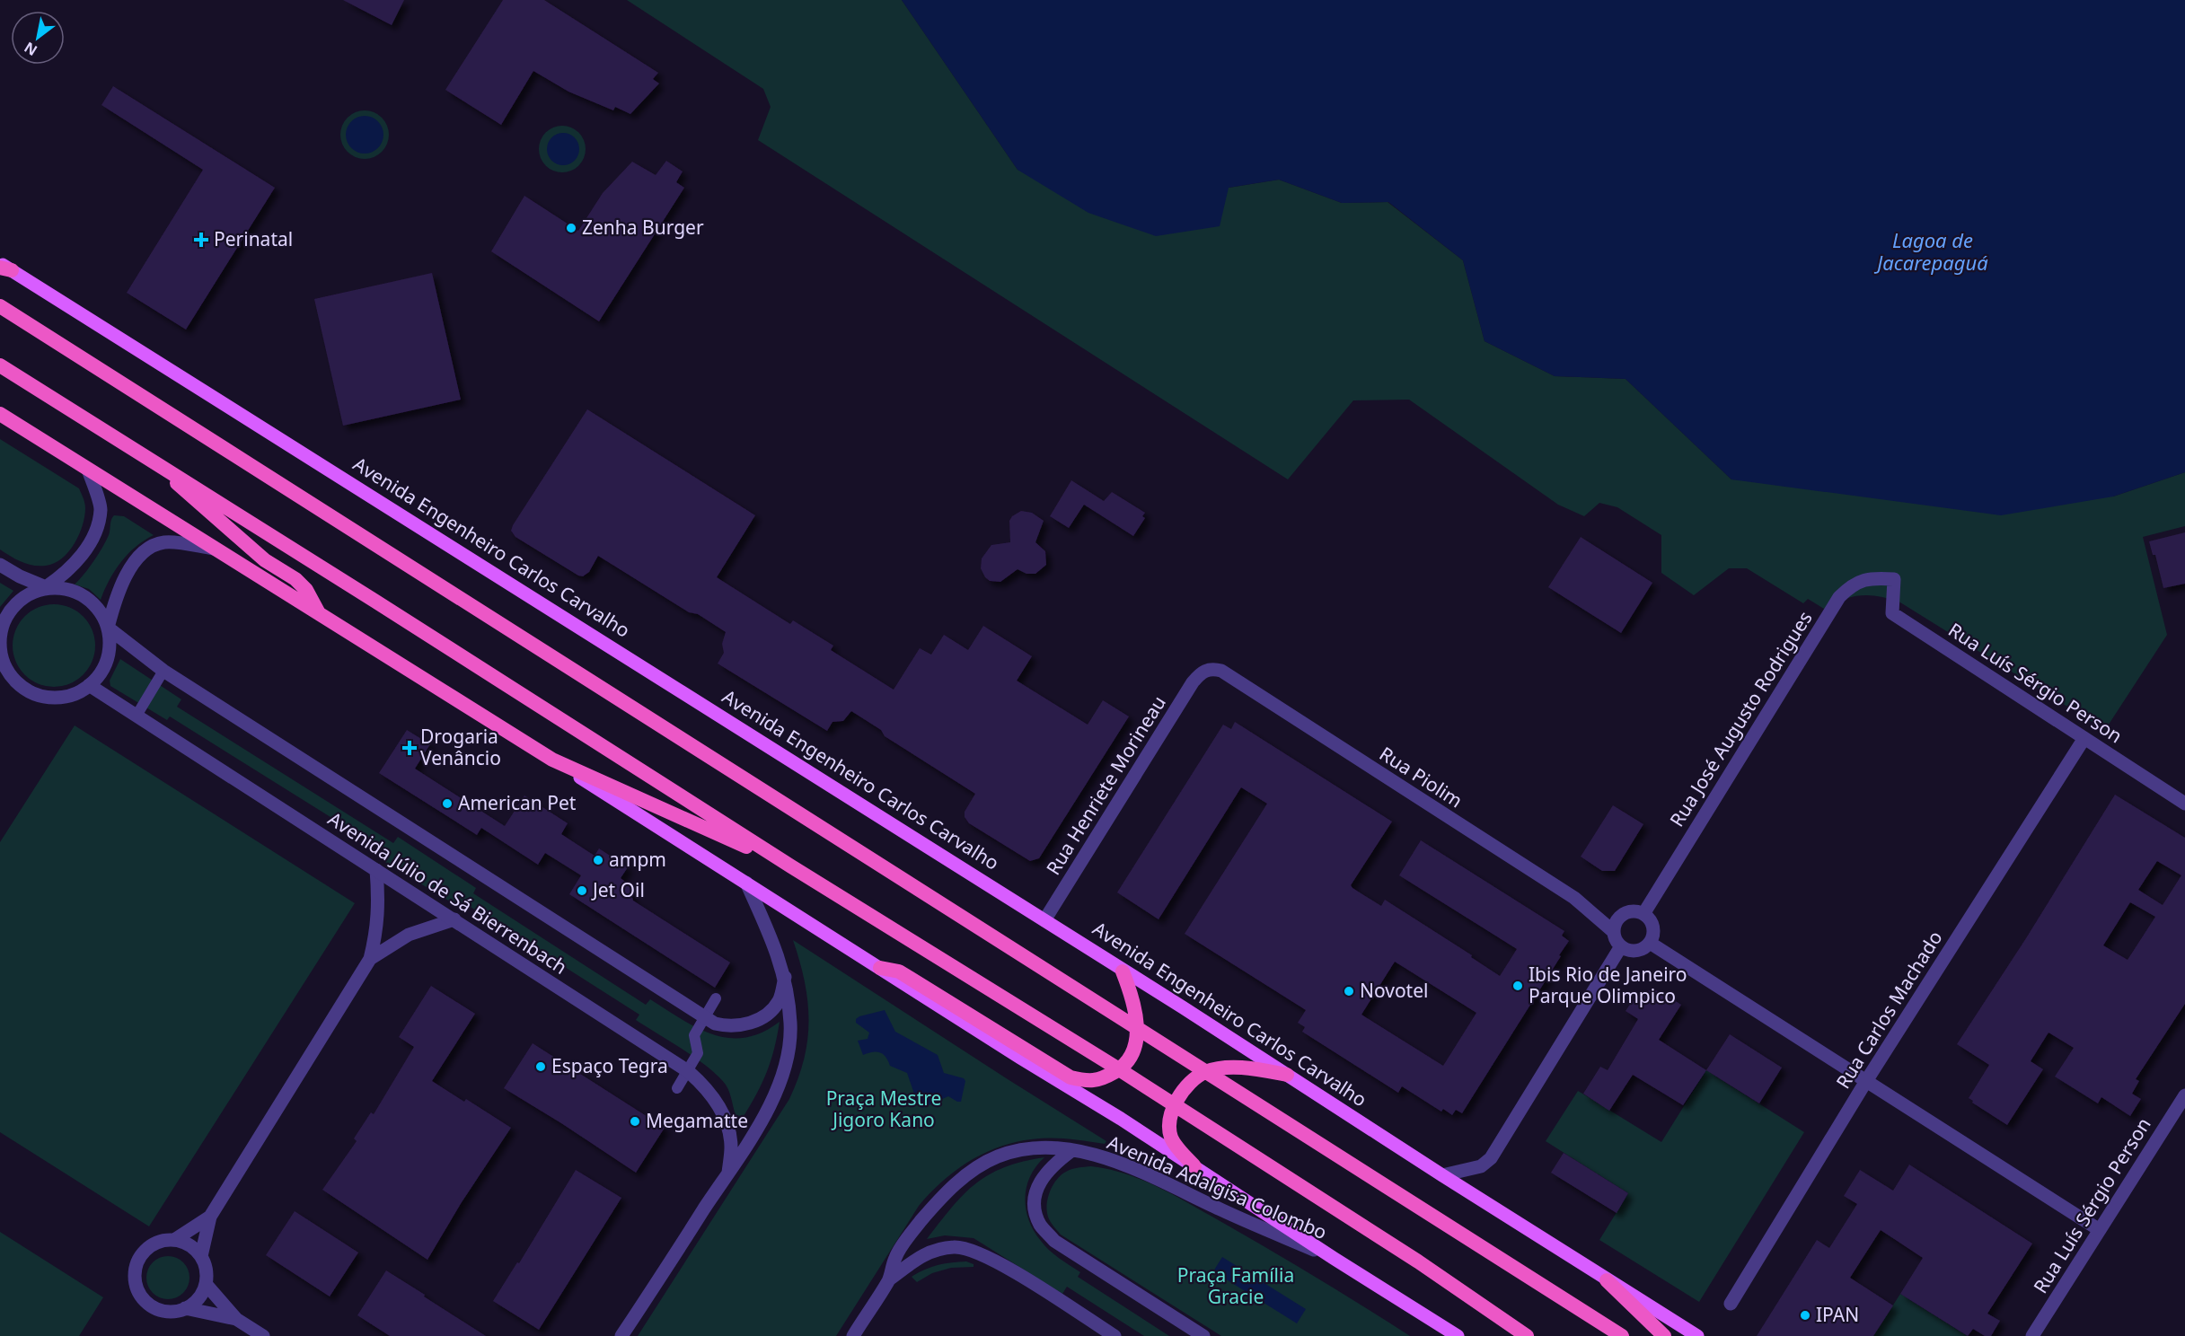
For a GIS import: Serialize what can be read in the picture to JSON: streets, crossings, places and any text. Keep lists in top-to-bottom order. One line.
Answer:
{"streets":{"main road":["Avenida Engenheiro Carlos Carvalho"],"street":["Rua Luís Sérgio Person","Rua José Augusto Rodrigues","Rua Piolim","Rua Henriete Morineau","Avenida Júlio de Sá Bierrenbach","Rua Carlos Machado","Avenida Adalgisa Colombo"]},"crossings":[["Avenida Engenheiro Carlos Carvalho","Rua Henriete Morineau"],["Rua Luís Sérgio Person","Rua José Augusto Rodrigues"],["Rua Luís Sérgio Person","Rua Carlos Machado"],["Rua José Augusto Rodrigues","Rua Piolim"],["Rua Piolim","Rua Henriete Morineau"]],"water":["Lagoa de Jacarepaguá"],"parks":["Praça Mestre Jigoro Kano","Praça Família Gracie"],"places":{"other":["Zenha Burger","American Pet","ampm","Jet Oil","Ibis Rio de Janeiro Parque Olimpico","Novotel","Espaço Tegra","Megamatte","IPAN"],"health":["Perinatal","Drogaria Venâncio"]},"north":"bottom left"}
